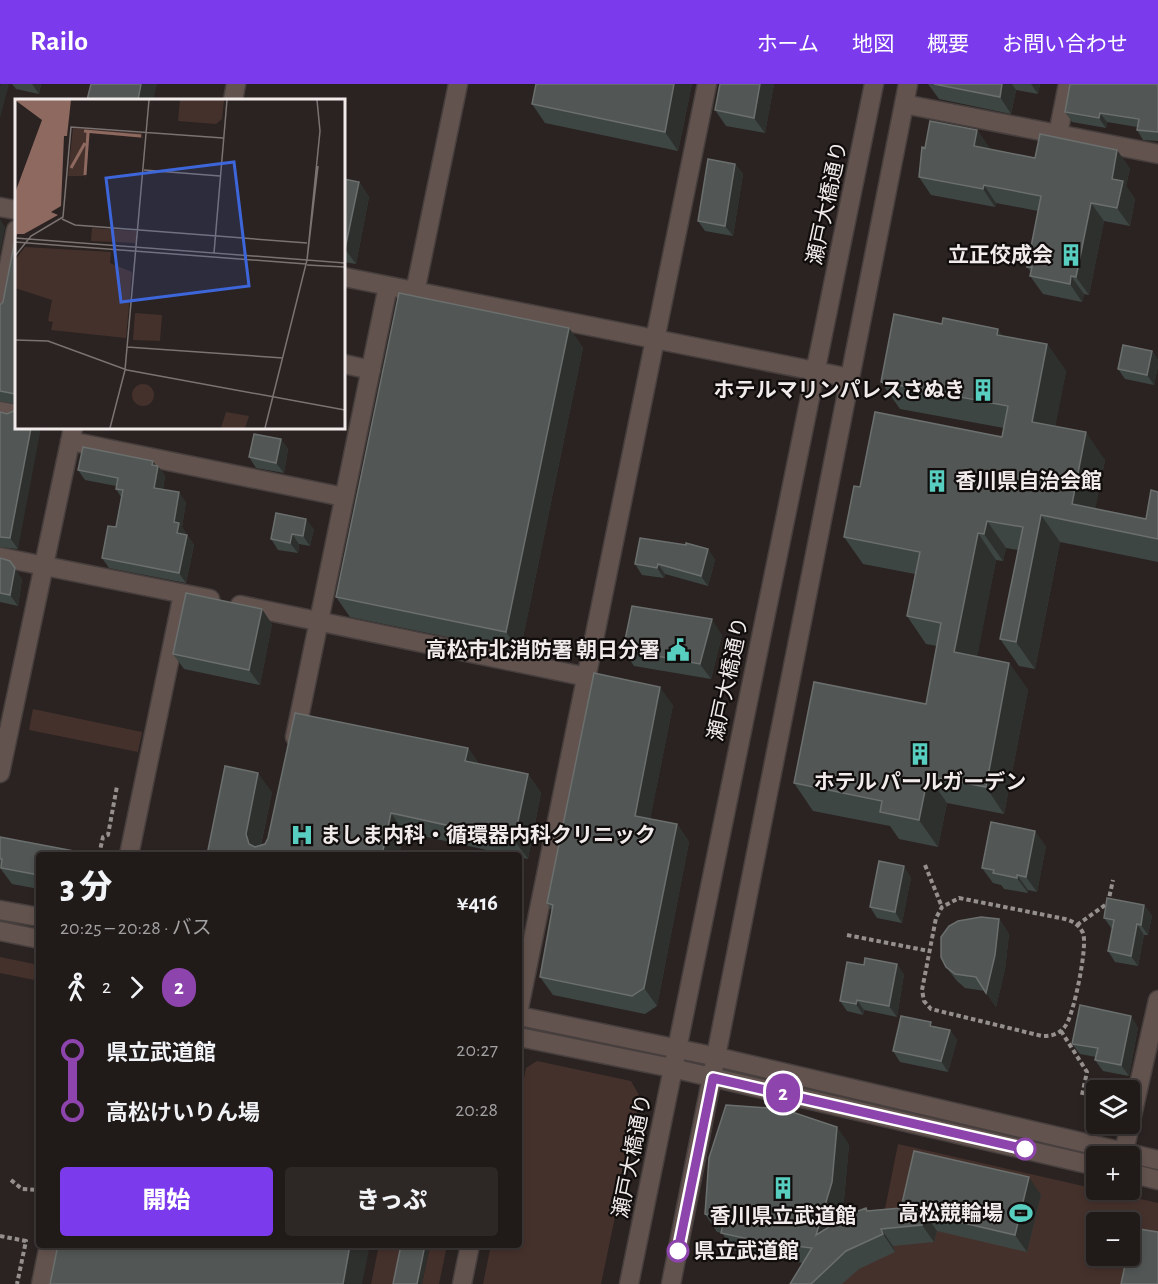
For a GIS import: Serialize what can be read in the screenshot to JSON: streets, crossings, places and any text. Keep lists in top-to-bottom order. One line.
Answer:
{"streets":{"street":["瀬戸大橋通り"]},"places":{"building":["立正佼成会","ホテルマリンパレスさぬき","香川県自治会館","ホテル パールガーデン","香川県立武道館"],"public building":["高松市北消防署 朝日分署"],"hospital":["ましま内科・循環器内科クリニック"],"sports":["高松競輪場"],"other":["県立武道館"]},"lines":["bus line 2"],"page":{"header":"Railo","nav":["ホーム","地図","概要","お問い合わせ"],"on_map":"2","heading":["3 分","20:25 – 20:28 · バス","¥416"],"legs":["2","2"],"list":[{"name":"県立武道館","value":"20:27"},{"name":"高松けいりん場","value":"20:28"}],"map_buttons":["+","−"],"buttons":["開始","きっぷ"]}}
